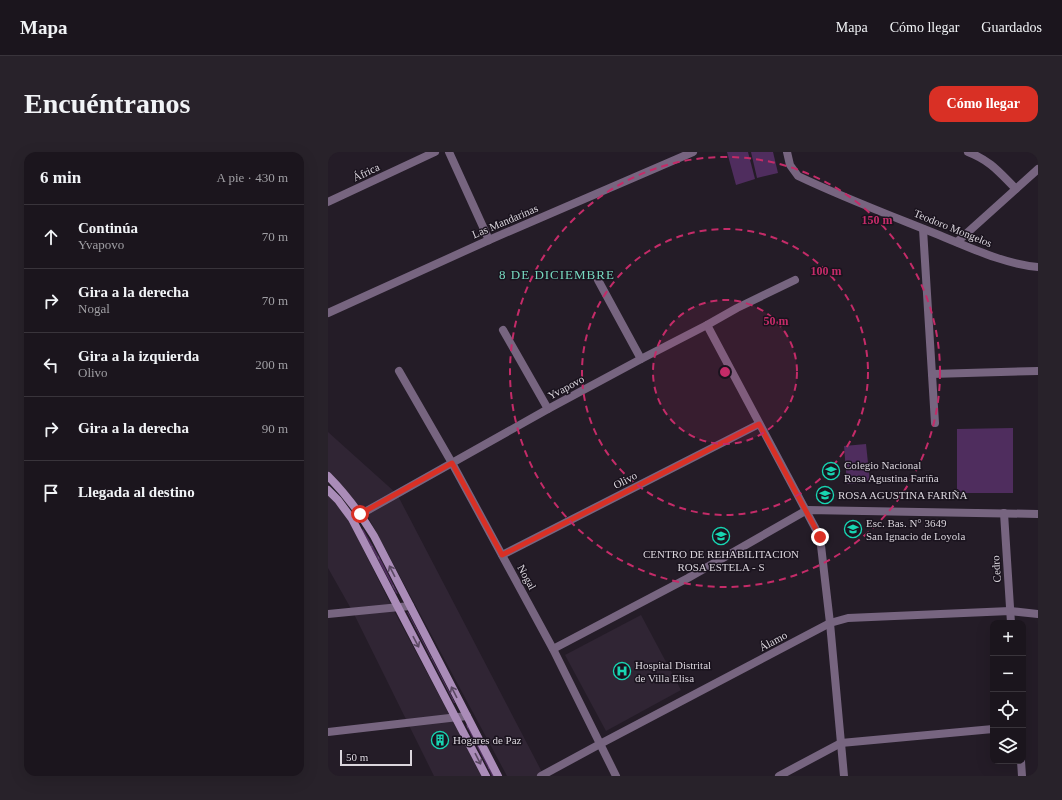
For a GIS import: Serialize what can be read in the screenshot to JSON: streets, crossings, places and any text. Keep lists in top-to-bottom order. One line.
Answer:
{"streets":{"street":["África","Las Mandarinas","Teodoro Mongelos","Yvapovo","Olivo","Cedro","Nogal","Álamo"]},"crossings":[["Yvapovo","Nogal"],["Olivo","Nogal"],["Cedro","Álamo"],["Nogal","Álamo"]],"districts":["8 DE DICIEMBRE"],"places":{"school or university":["Colegio Nacional Rosa Agustina Fariña","ROSA AGUSTINA FARIÑA","Esc. Bas. N° 3649 San Ignacio de Loyola","CENTRO DE REHABILITACION ROSA ESTELA - S"],"hospital":["Hospital Distrital de Villa Elisa"],"building":["Hogares de Paz"]},"scale_bar":"50 m","page":{"header":"Mapa","nav":["Mapa","Cómo llegar","Guardados"],"buttons":"Cómo llegar","title":"Encuéntranos","heading":["6 min","A pie · 430 m"],"list":[["Continúa","Yvapovo","70 m"],["Gira a la derecha","Nogal","70 m"],["Gira a la izquierda","Olivo","200 m"],["Gira a la derecha","90 m"],"Llegada al destino"],"map_buttons":["+","−"],"scale":"50 m"},"rings":["150 m","100 m","50 m"]}
